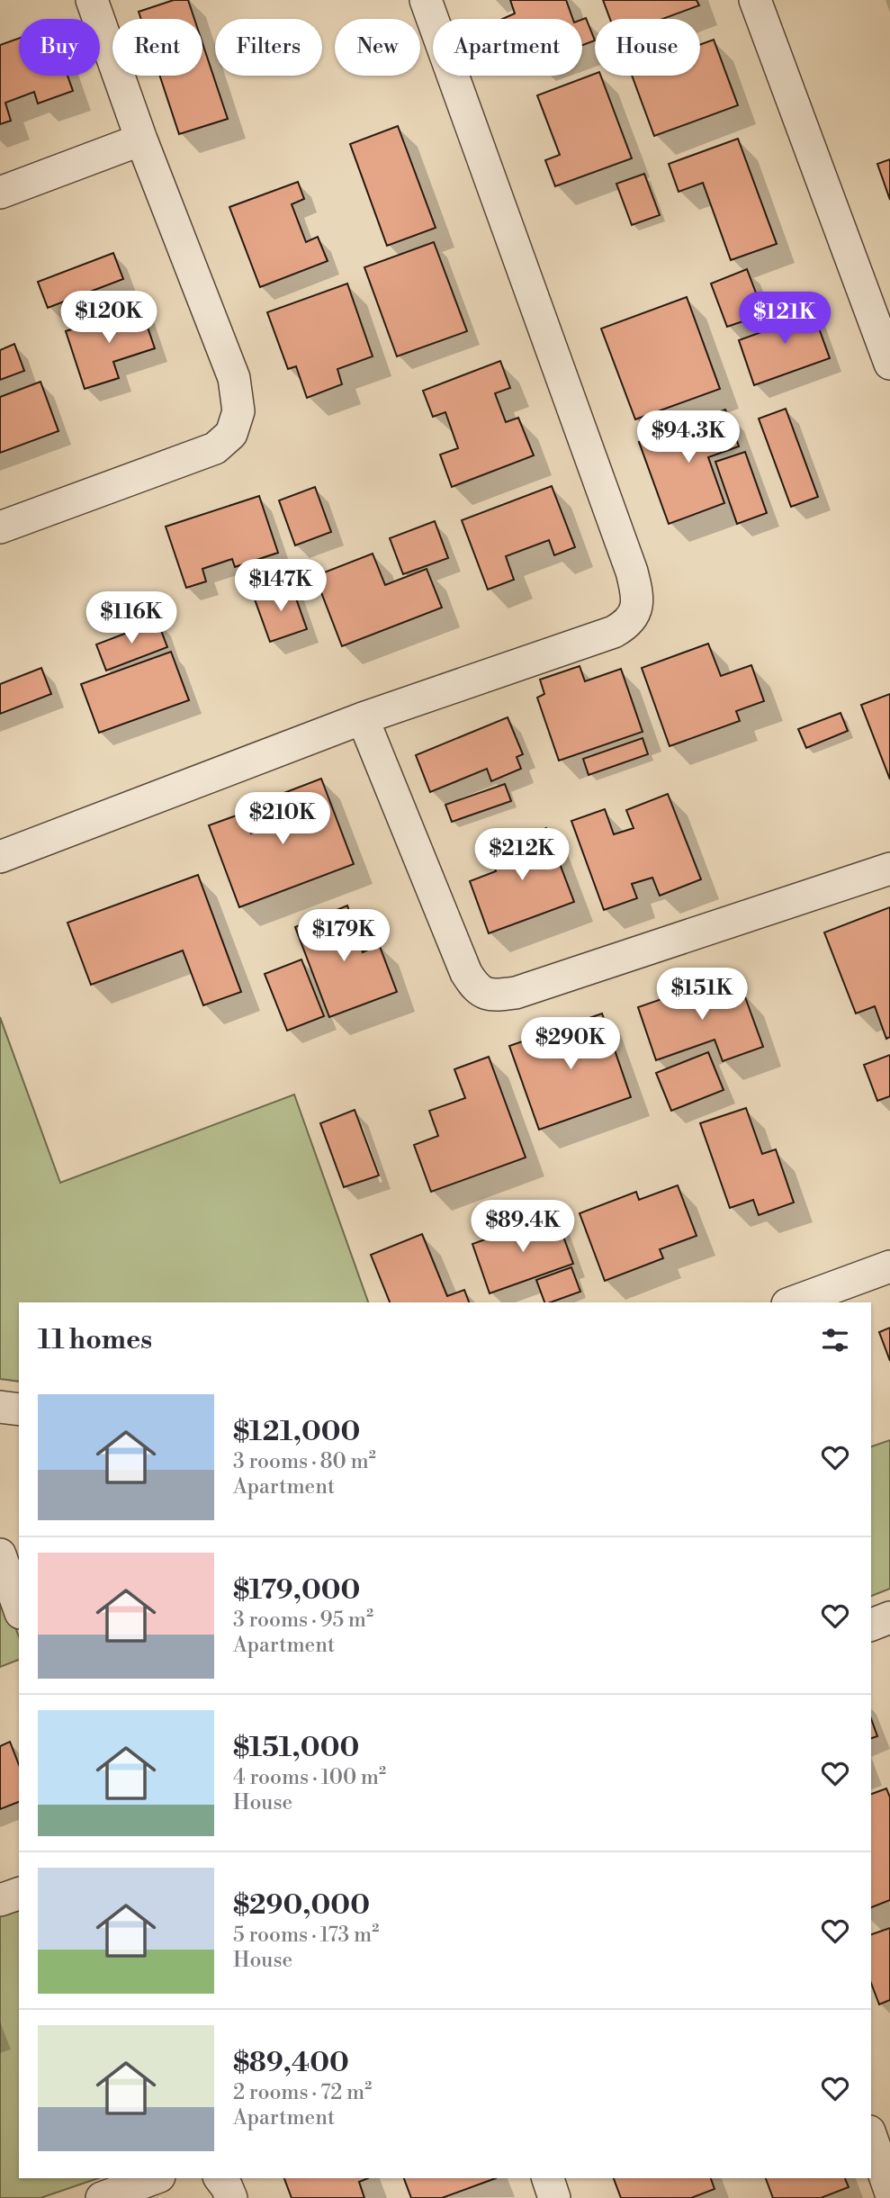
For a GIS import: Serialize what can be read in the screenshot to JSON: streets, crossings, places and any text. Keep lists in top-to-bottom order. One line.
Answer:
{"page":{"chip":["Buy","Rent","Filters","New","Apartment","House"],"price":["$120K","$121K","$94.3K","$147K","$116K","$210K","$212K","$179K","$151K","$290K","$89.4K"],"heading":"11 homes","list":[{"name":"$121,000","note":"3 rooms · 80 m² · Apartment"},{"name":"$179,000","note":"3 rooms · 95 m² · Apartment"},{"name":"$151,000","note":"4 rooms · 100 m² · House"},{"name":"$290,000","note":"5 rooms · 173 m² · House"},{"name":"$89,400","note":"2 rooms · 72 m² · Apartment"}]}}
